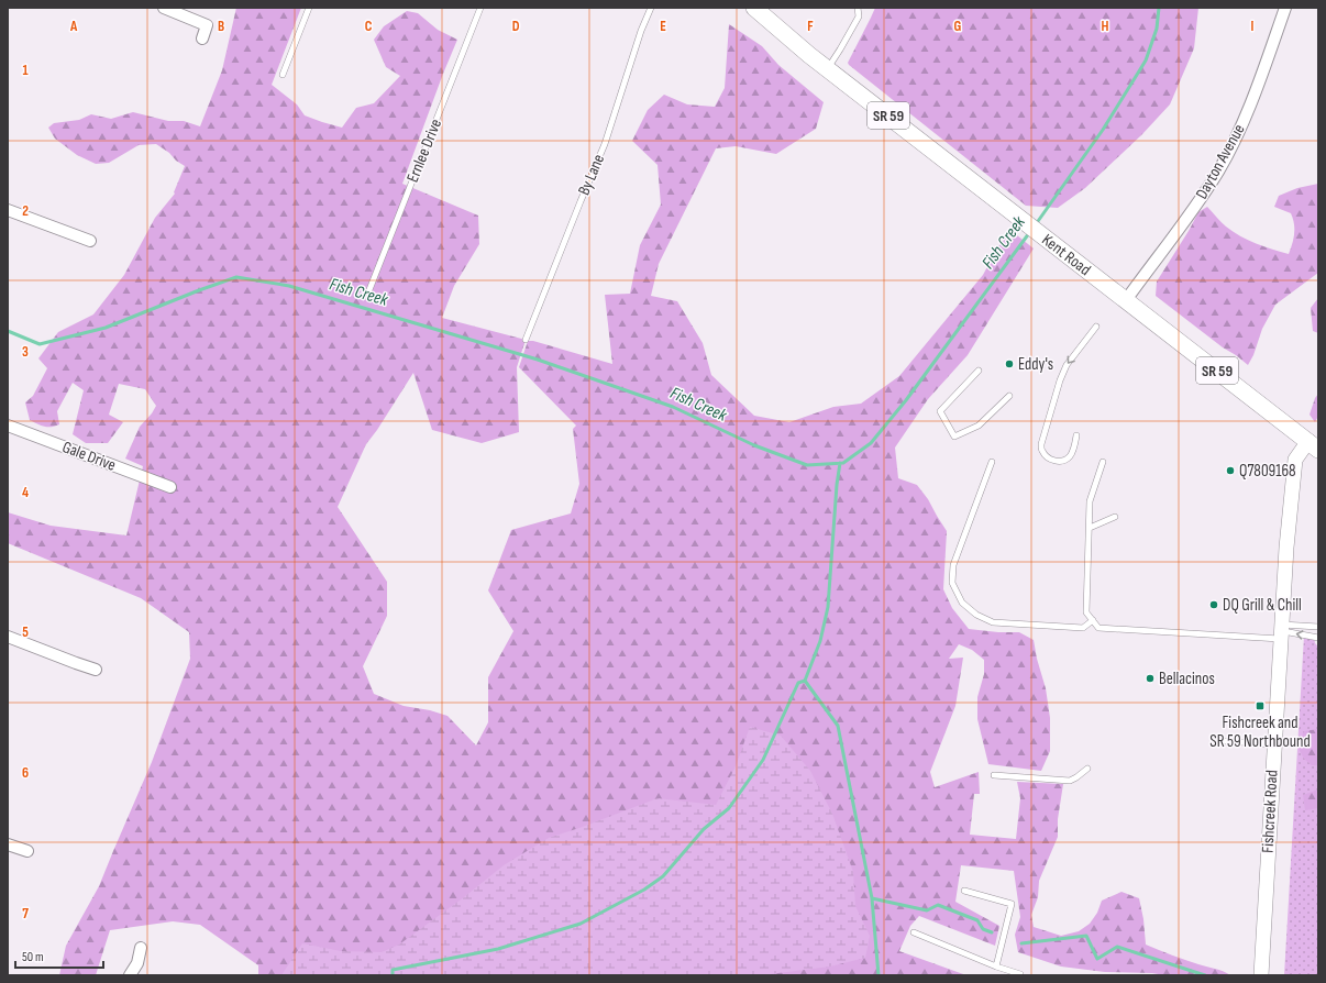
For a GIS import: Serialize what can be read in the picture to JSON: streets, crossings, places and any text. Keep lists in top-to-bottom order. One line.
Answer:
{"streets":{"main road":["SR 59","Kent Road","Fishcreek Road"],"street":["Dayton Avenue","Gale Drive"],"lane":["Ernlee Drive","By Lane"]},"crossings":[["Dayton Avenue","Kent Road"],["Kent Road","Fishcreek Road"]],"water":["Fish Creek"],"places":{"other":["Eddy's","Q7809168","DQ Grill & Chill","Bellacinos"],"transit":["Fishcreek and SR 59 Northbound"]},"scale_bar":"50 m","grid":{"columns":["A","B","C","D","E","F","G","H","I"],"rows":["1","2","3","4","5","6","7"]}}
